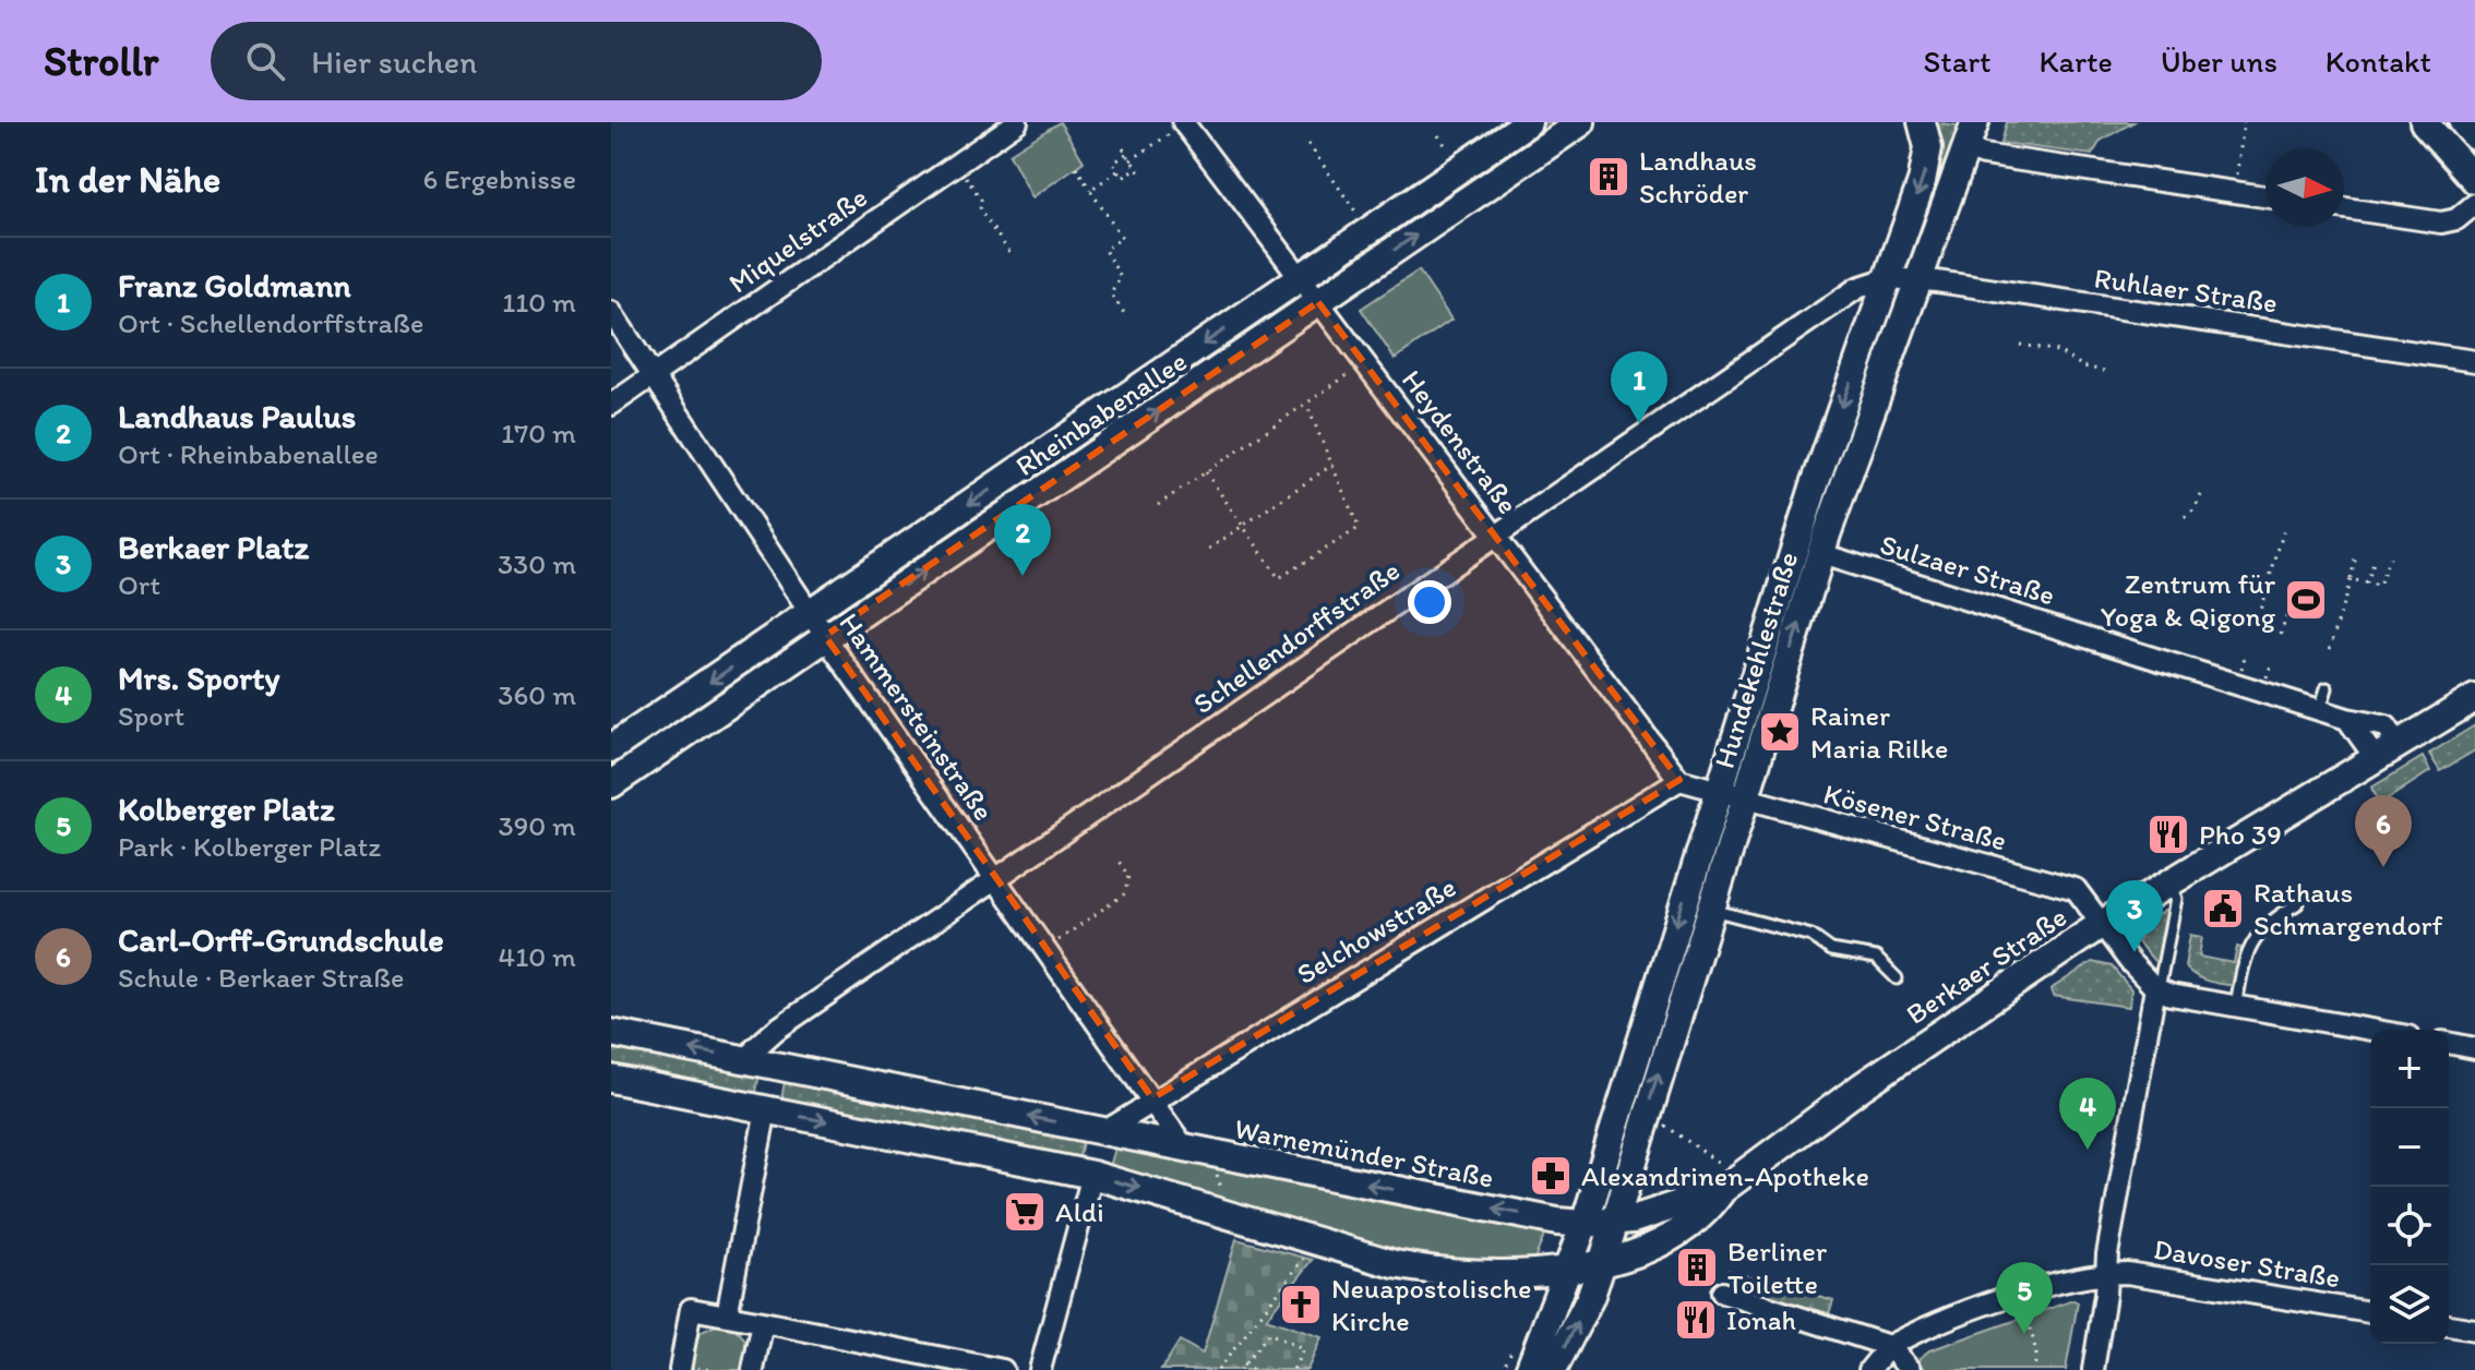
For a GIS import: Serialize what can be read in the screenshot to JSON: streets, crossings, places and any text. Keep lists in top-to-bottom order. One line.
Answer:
{"streets":{"street":["Miquelstraße","Ruhlaer Straße","Rheinbabenallee","Heydenstraße","Sulzaer Straße","Schellendorffstraße","Hundekehlestraße","Hammersteinstraße","Kösener Straße","Selchowstraße","Berkaer Straße","Warnemünder Straße","Davoser Straße"]},"crossings":[["Miquelstraße","Hammersteinstraße"],["Ruhlaer Straße","Schellendorffstraße"],["Ruhlaer Straße","Hundekehlestraße"],["Rheinbabenallee","Heydenstraße"],["Rheinbabenallee","Hammersteinstraße"],["Heydenstraße","Schellendorffstraße"],["Heydenstraße","Hundekehlestraße"],["Heydenstraße","Kösener Straße"],["Heydenstraße","Selchowstraße"],["Sulzaer Straße","Hundekehlestraße"],["Sulzaer Straße","Berkaer Straße"],["Schellendorffstraße","Hundekehlestraße"],["Schellendorffstraße","Hammersteinstraße"],["Schellendorffstraße","Warnemünder Straße"],["Hundekehlestraße","Kösener Straße"],["Hundekehlestraße","Selchowstraße"],["Hundekehlestraße","Berkaer Straße"],["Hundekehlestraße","Warnemünder Straße"],["Hammersteinstraße","Selchowstraße"],["Hammersteinstraße","Warnemünder Straße"],["Kösener Straße","Selchowstraße"],["Kösener Straße","Berkaer Straße"],["Selchowstraße","Warnemünder Straße"],["Berkaer Straße","Warnemünder Straße"]],"places":{"building":["Landhaus Schröder","Berliner Toilette"],"sports":["Zentrum für Yoga & Qigong"],"place":["Rainer Maria Rilke"],"restaurant":["Pho 39","Ionah"],"public building":["Rathaus Schmargendorf"],"pharmacy":["Alexandrinen-Apotheke"],"supermarket":["Aldi"],"church":["Neuapostolische Kirche"]},"north":"right","page":{"header":"Strollr","search":"Hier suchen","nav":["Start","Karte","Über uns","Kontakt"],"heading":["In der Nähe","6 Ergebnisse"],"list":[{"mark":"1","name":"Franz Goldmann","note":"Ort · Schellendorffstraße","value":"110 m"},{"mark":"2","name":"Landhaus Paulus","note":"Ort · Rheinbabenallee","value":"170 m"},{"mark":"3","name":"Berkaer Platz","note":"Ort","value":"330 m"},{"mark":"4","name":"Mrs. Sporty","note":"Sport","value":"360 m"},{"mark":"5","name":"Kolberger Platz","note":"Park · Kolberger Platz","value":"390 m"},{"mark":"6","name":"Carl-Orff-Grundschule","note":"Schule · Berkaer Straße","value":"410 m"}],"pins":["1","2","6","3","4","5"],"map_buttons":["+","−"]}}
